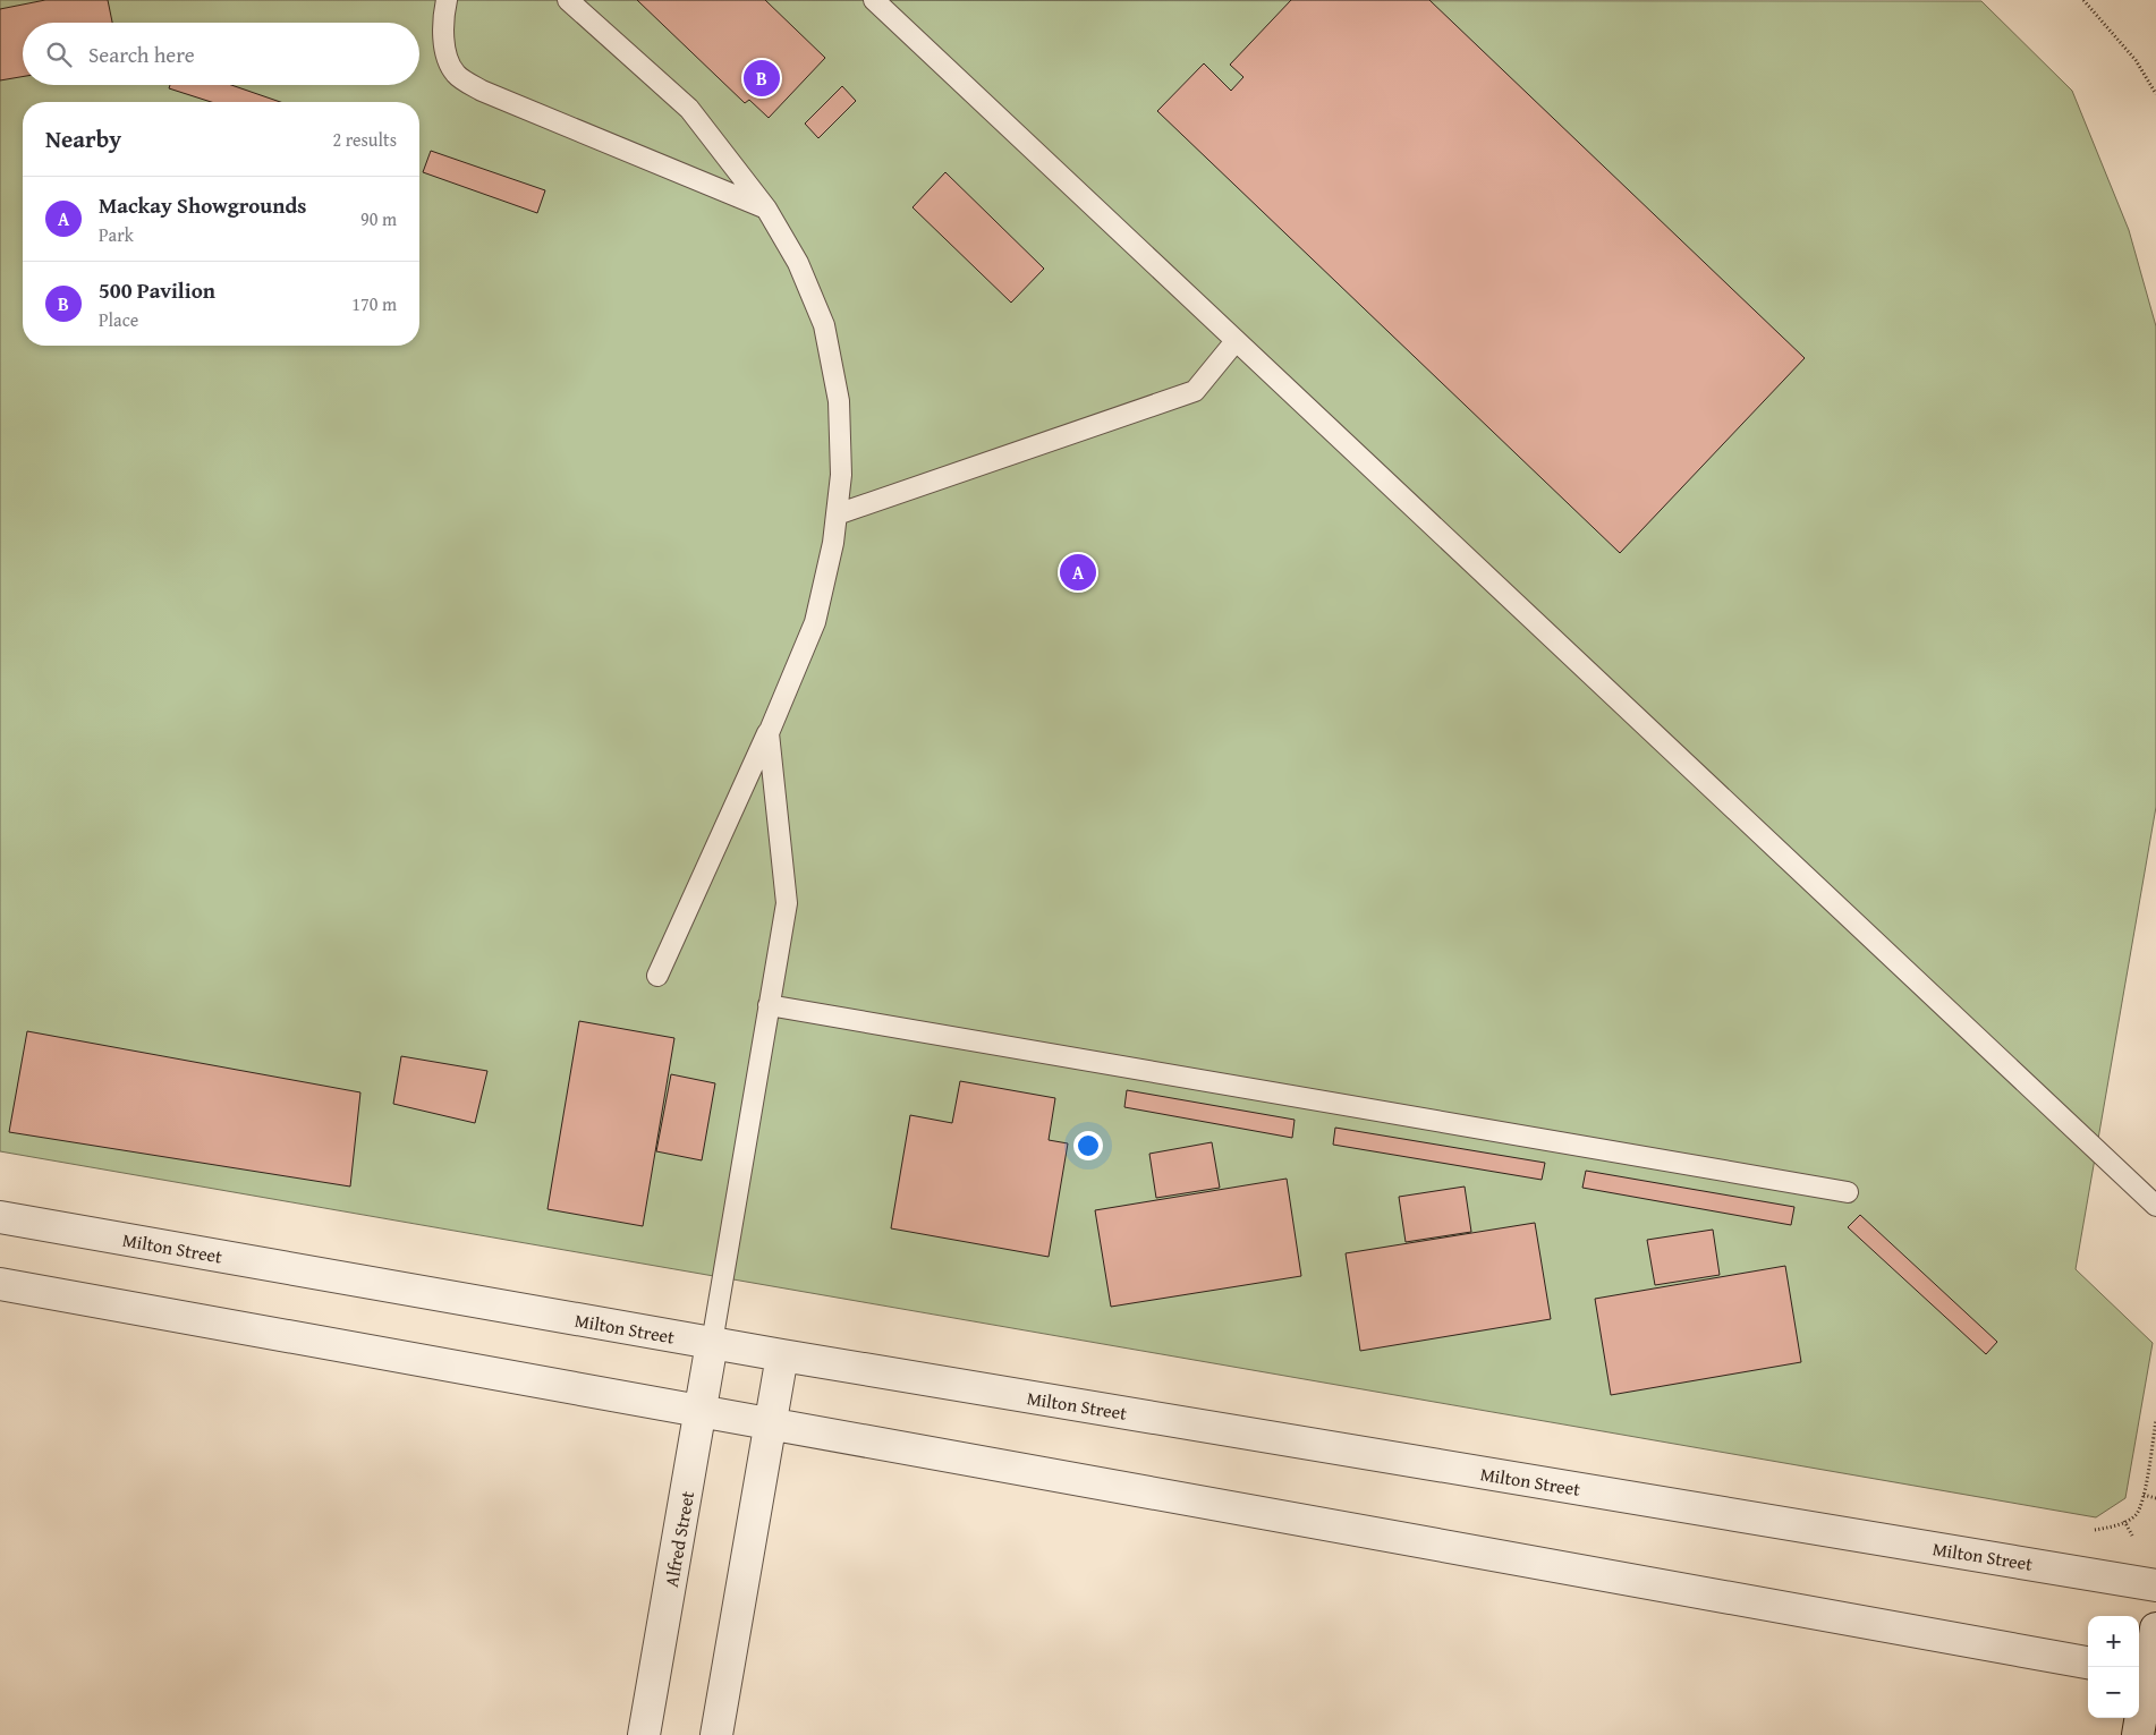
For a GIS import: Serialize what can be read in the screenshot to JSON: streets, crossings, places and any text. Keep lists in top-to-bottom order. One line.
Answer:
{"streets":{"street":["Milton Street","Alfred Street"]},"crossings":[["Milton Street","Alfred Street"]],"page":{"search":"Search here","pins":["B","A"],"heading":["Nearby","2 results"],"list":[{"mark":"A","name":"Mackay Showgrounds","note":"Park","value":"90 m"},{"mark":"B","name":"500 Pavilion","note":"Place","value":"170 m"}],"map_buttons":["+","−"]}}
